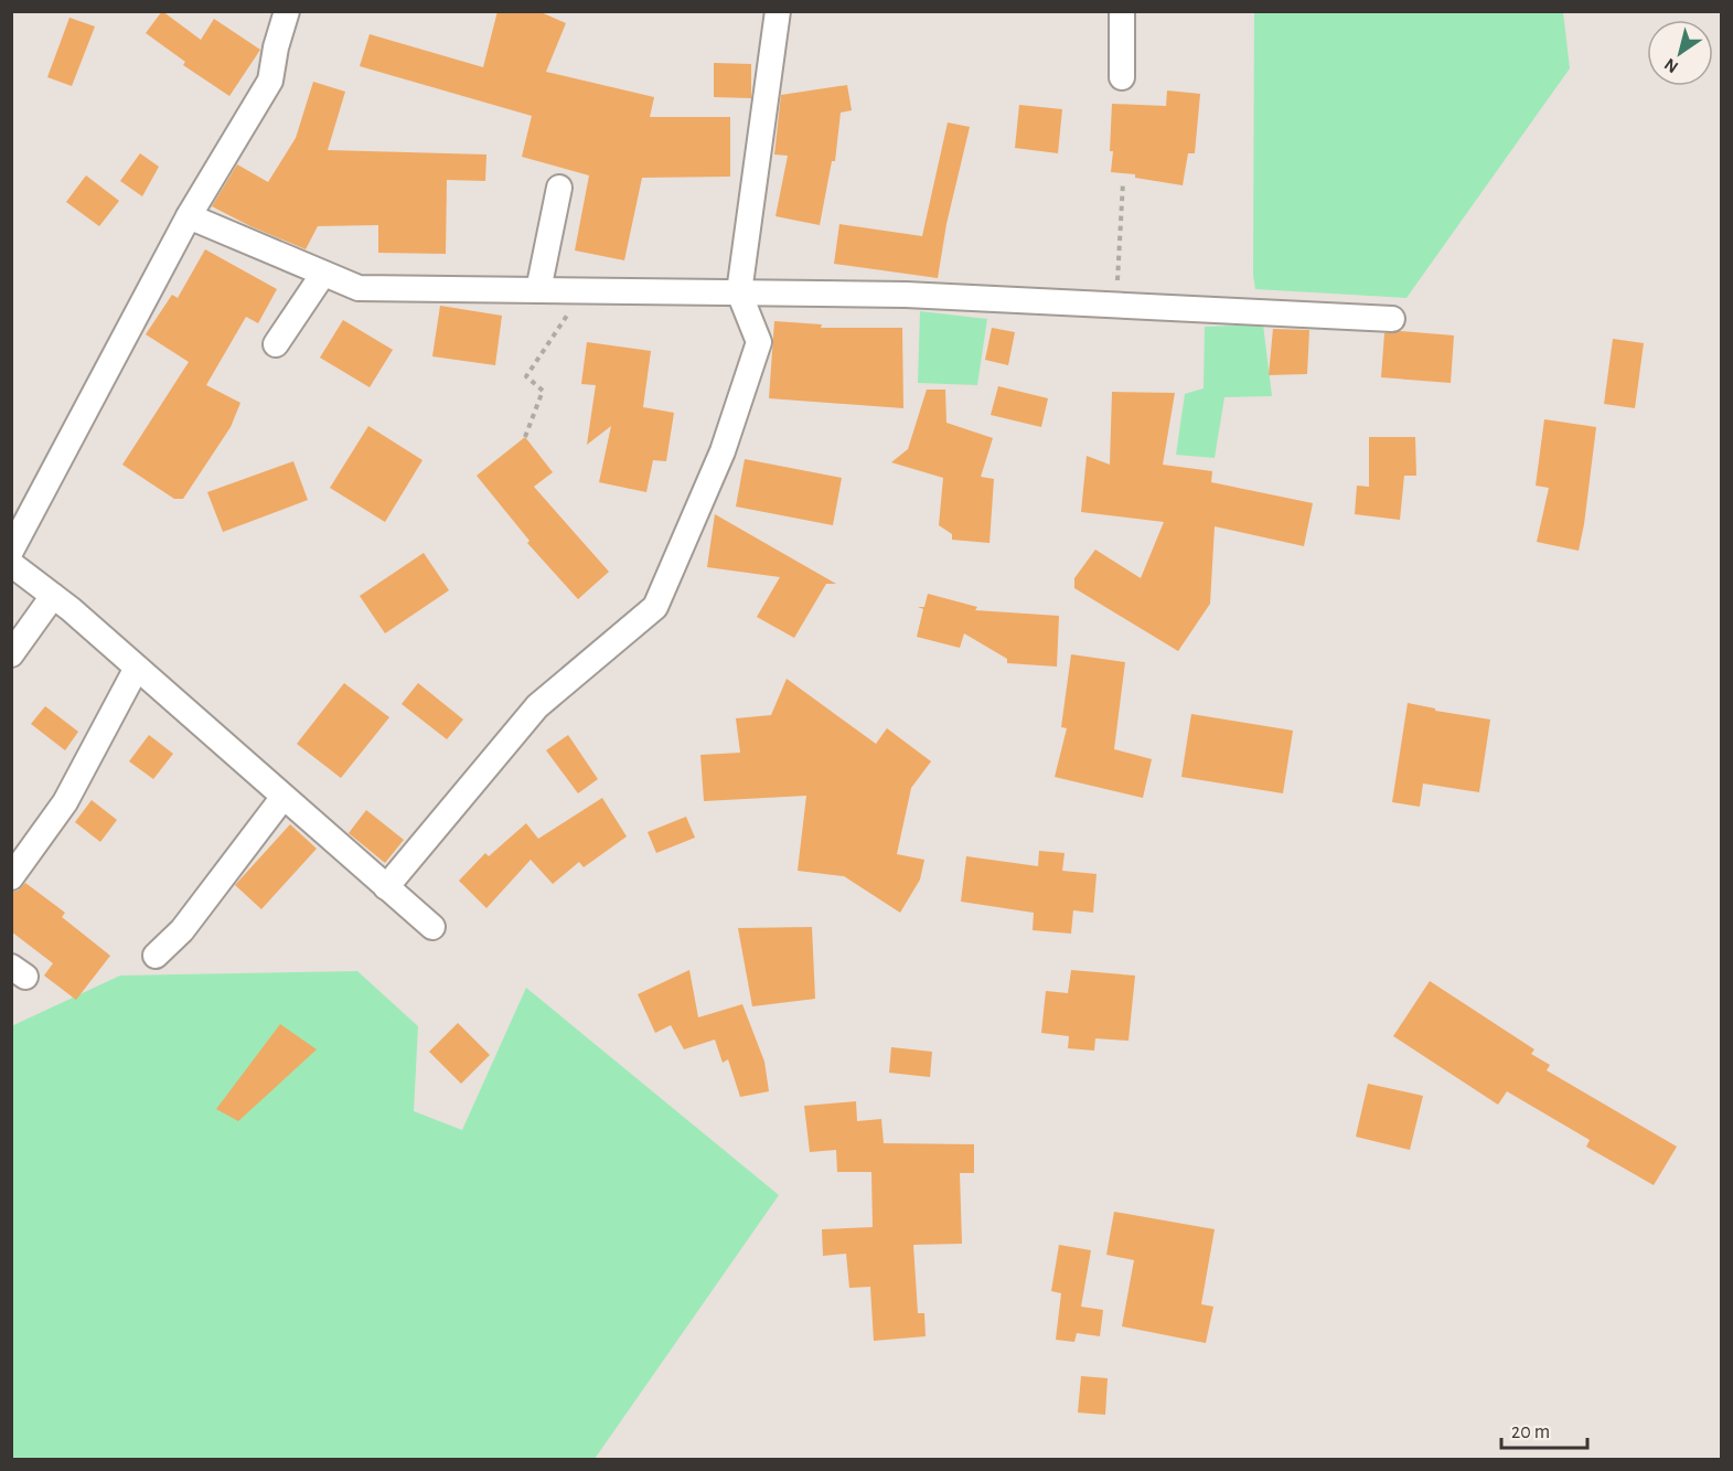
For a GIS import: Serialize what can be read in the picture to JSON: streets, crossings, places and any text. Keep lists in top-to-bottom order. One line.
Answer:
{"scale_bar":"20 m","north":"bottom left"}
